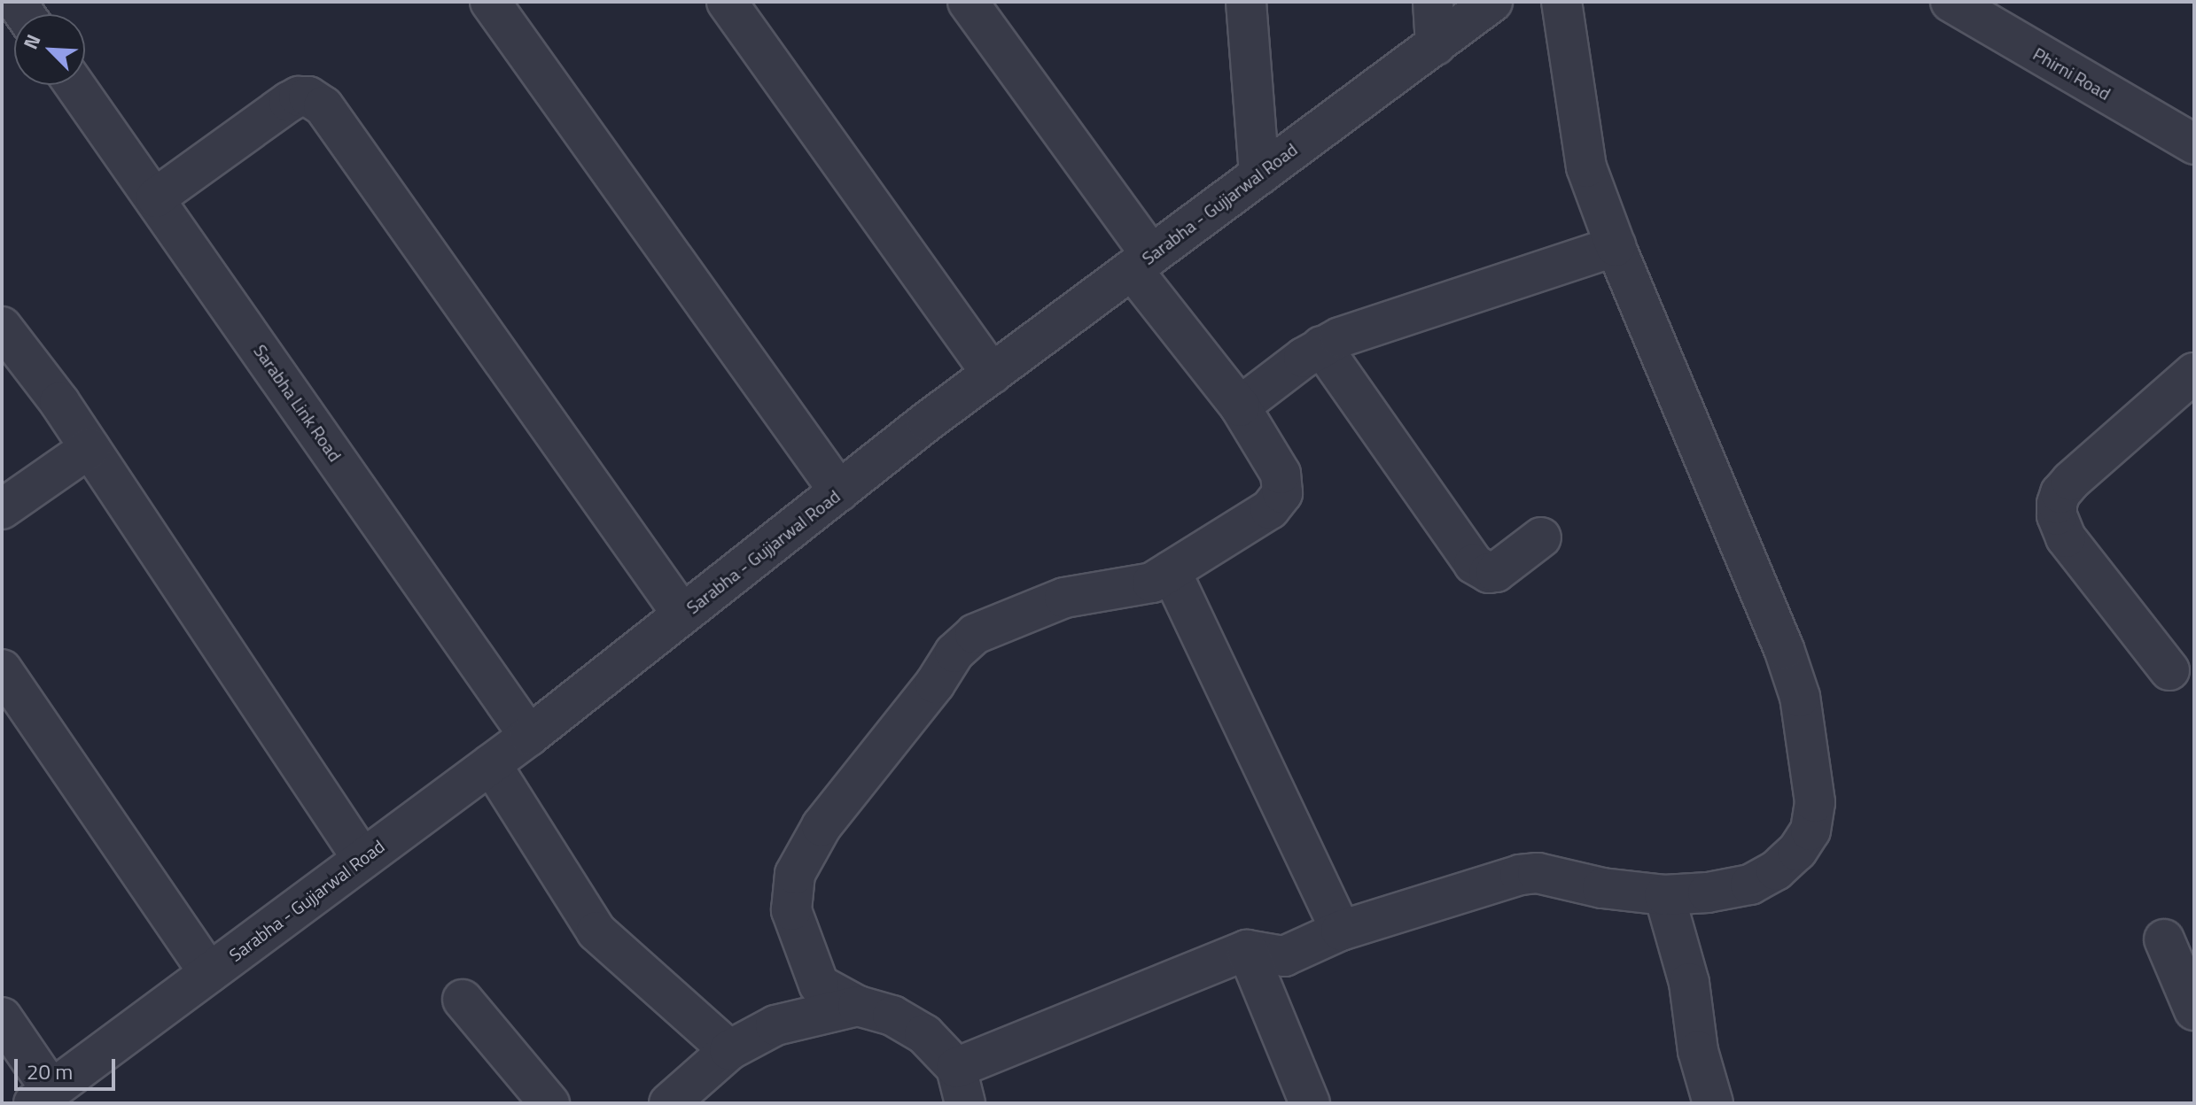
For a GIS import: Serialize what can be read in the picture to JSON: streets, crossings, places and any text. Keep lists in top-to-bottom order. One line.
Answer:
{"streets":{"street":["Phirni Road","Sarabha - Gujjarwal Road","Sarabha Link Road"]},"crossings":[["Sarabha - Gujjarwal Road","Sarabha Link Road"]],"scale_bar":"20 m","north":"top left"}
